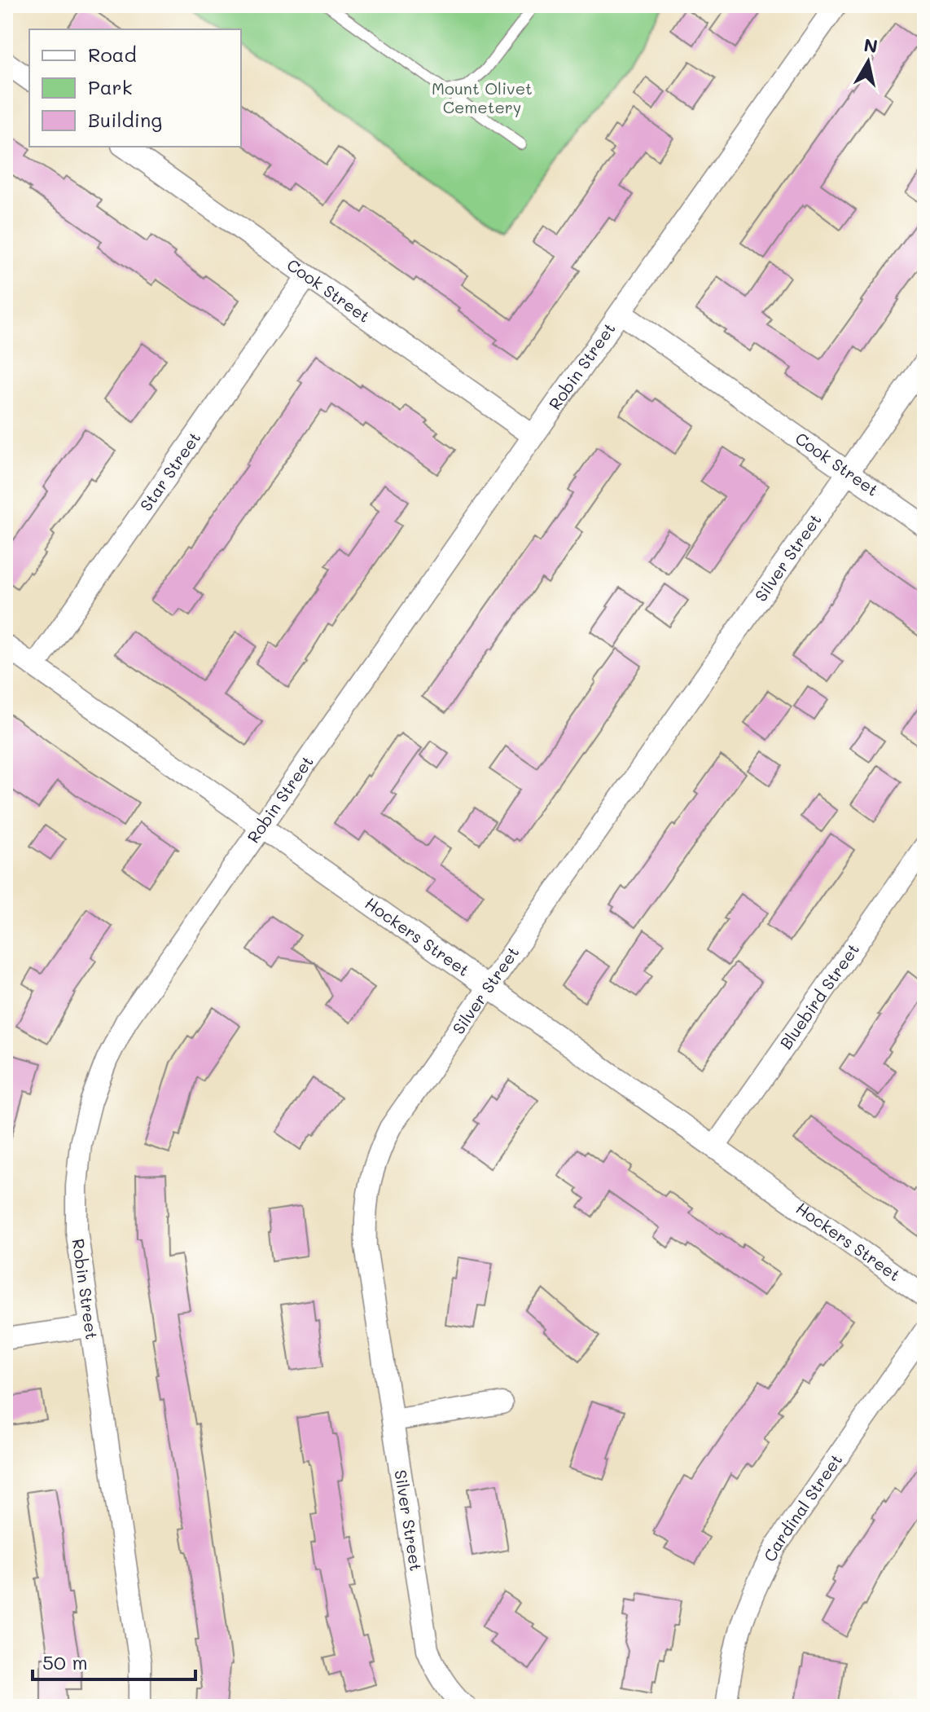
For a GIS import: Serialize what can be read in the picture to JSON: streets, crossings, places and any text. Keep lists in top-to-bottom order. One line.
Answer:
{"streets":{"street":["Cook Street","Robin Street","Star Street","Silver Street","Hockers Street","Bluebird Street","Cardinal Street"]},"crossings":[["Cook Street","Robin Street"],["Cook Street","Star Street"],["Cook Street","Silver Street"],["Robin Street","Hockers Street"],["Star Street","Hockers Street"],["Silver Street","Hockers Street"],["Hockers Street","Bluebird Street"]],"parks":["Mount Olivet Cemetery"],"legend":["Road","Park","Building"],"scale_bar":"50 m","north":"top"}
